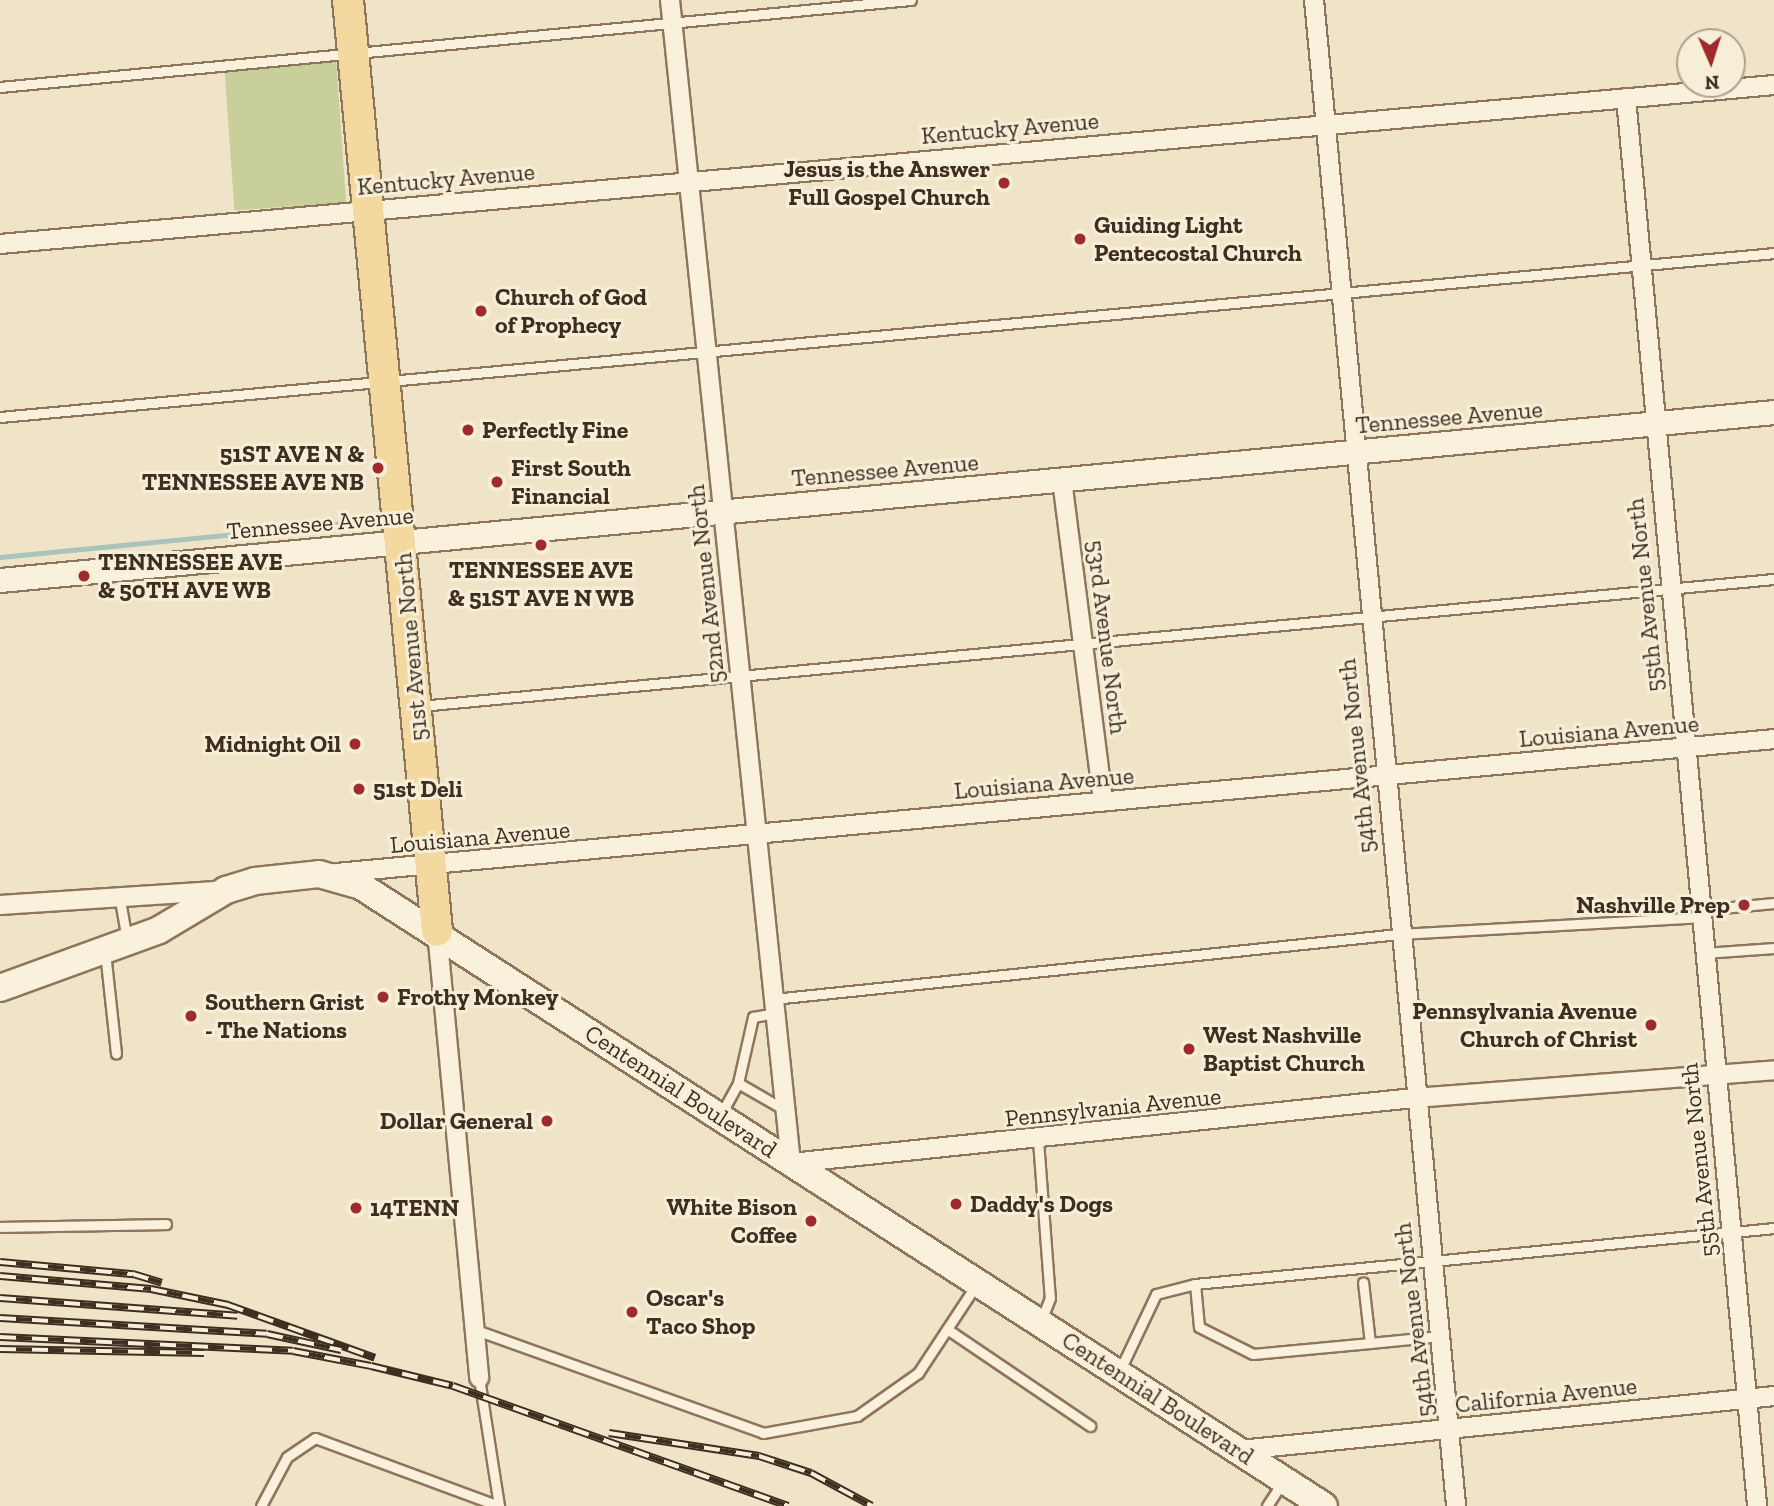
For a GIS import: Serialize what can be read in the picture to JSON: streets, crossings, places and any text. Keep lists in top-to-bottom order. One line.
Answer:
{"streets":{"main road":["51st Avenue North","Centennial Boulevard"],"street":["Kentucky Avenue","Tennessee Avenue","52nd Avenue North","55th Avenue North","53rd Avenue North","Louisiana Avenue","54th Avenue North","Pennsylvania Avenue","California Avenue"]},"crossings":[["Kentucky Avenue","52nd Avenue North"],["Kentucky Avenue","55th Avenue North"],["Kentucky Avenue","51st Avenue North"],["Kentucky Avenue","54th Avenue North"],["Tennessee Avenue","52nd Avenue North"],["Tennessee Avenue","55th Avenue North"],["Tennessee Avenue","53rd Avenue North"],["Tennessee Avenue","51st Avenue North"],["Tennessee Avenue","54th Avenue North"],["52nd Avenue North","Louisiana Avenue"],["52nd Avenue North","Centennial Boulevard"],["52nd Avenue North","Pennsylvania Avenue"],["55th Avenue North","Louisiana Avenue"],["55th Avenue North","Pennsylvania Avenue"],["55th Avenue North","California Avenue"],["53rd Avenue North","Louisiana Avenue"],["51st Avenue North","Louisiana Avenue"],["51st Avenue North","Centennial Boulevard"],["Louisiana Avenue","54th Avenue North"],["Louisiana Avenue","Centennial Boulevard"],["54th Avenue North","Pennsylvania Avenue"],["54th Avenue North","California Avenue"],["Centennial Boulevard","Pennsylvania Avenue"],["Centennial Boulevard","California Avenue"]],"places":["Jesus is the Answer Full Gospel Church","Guiding Light Pentecostal Church","Church of God of Prophecy","Perfectly Fine","51ST AVE N & TENNESSEE AVE NB","First South Financial","TENNESSEE AVE & 51ST AVE N WB","TENNESSEE AVE & 50TH AVE WB","Midnight Oil","51st Deli","Nashville Prep","Frothy Monkey","Southern Grist - The Nations","Pennsylvania Avenue Church of Christ","West Nashville Baptist Church","Dollar General","Daddy's Dogs","14TENN","White Bison Coffee","Oscar's Taco Shop"],"north":"bottom"}
